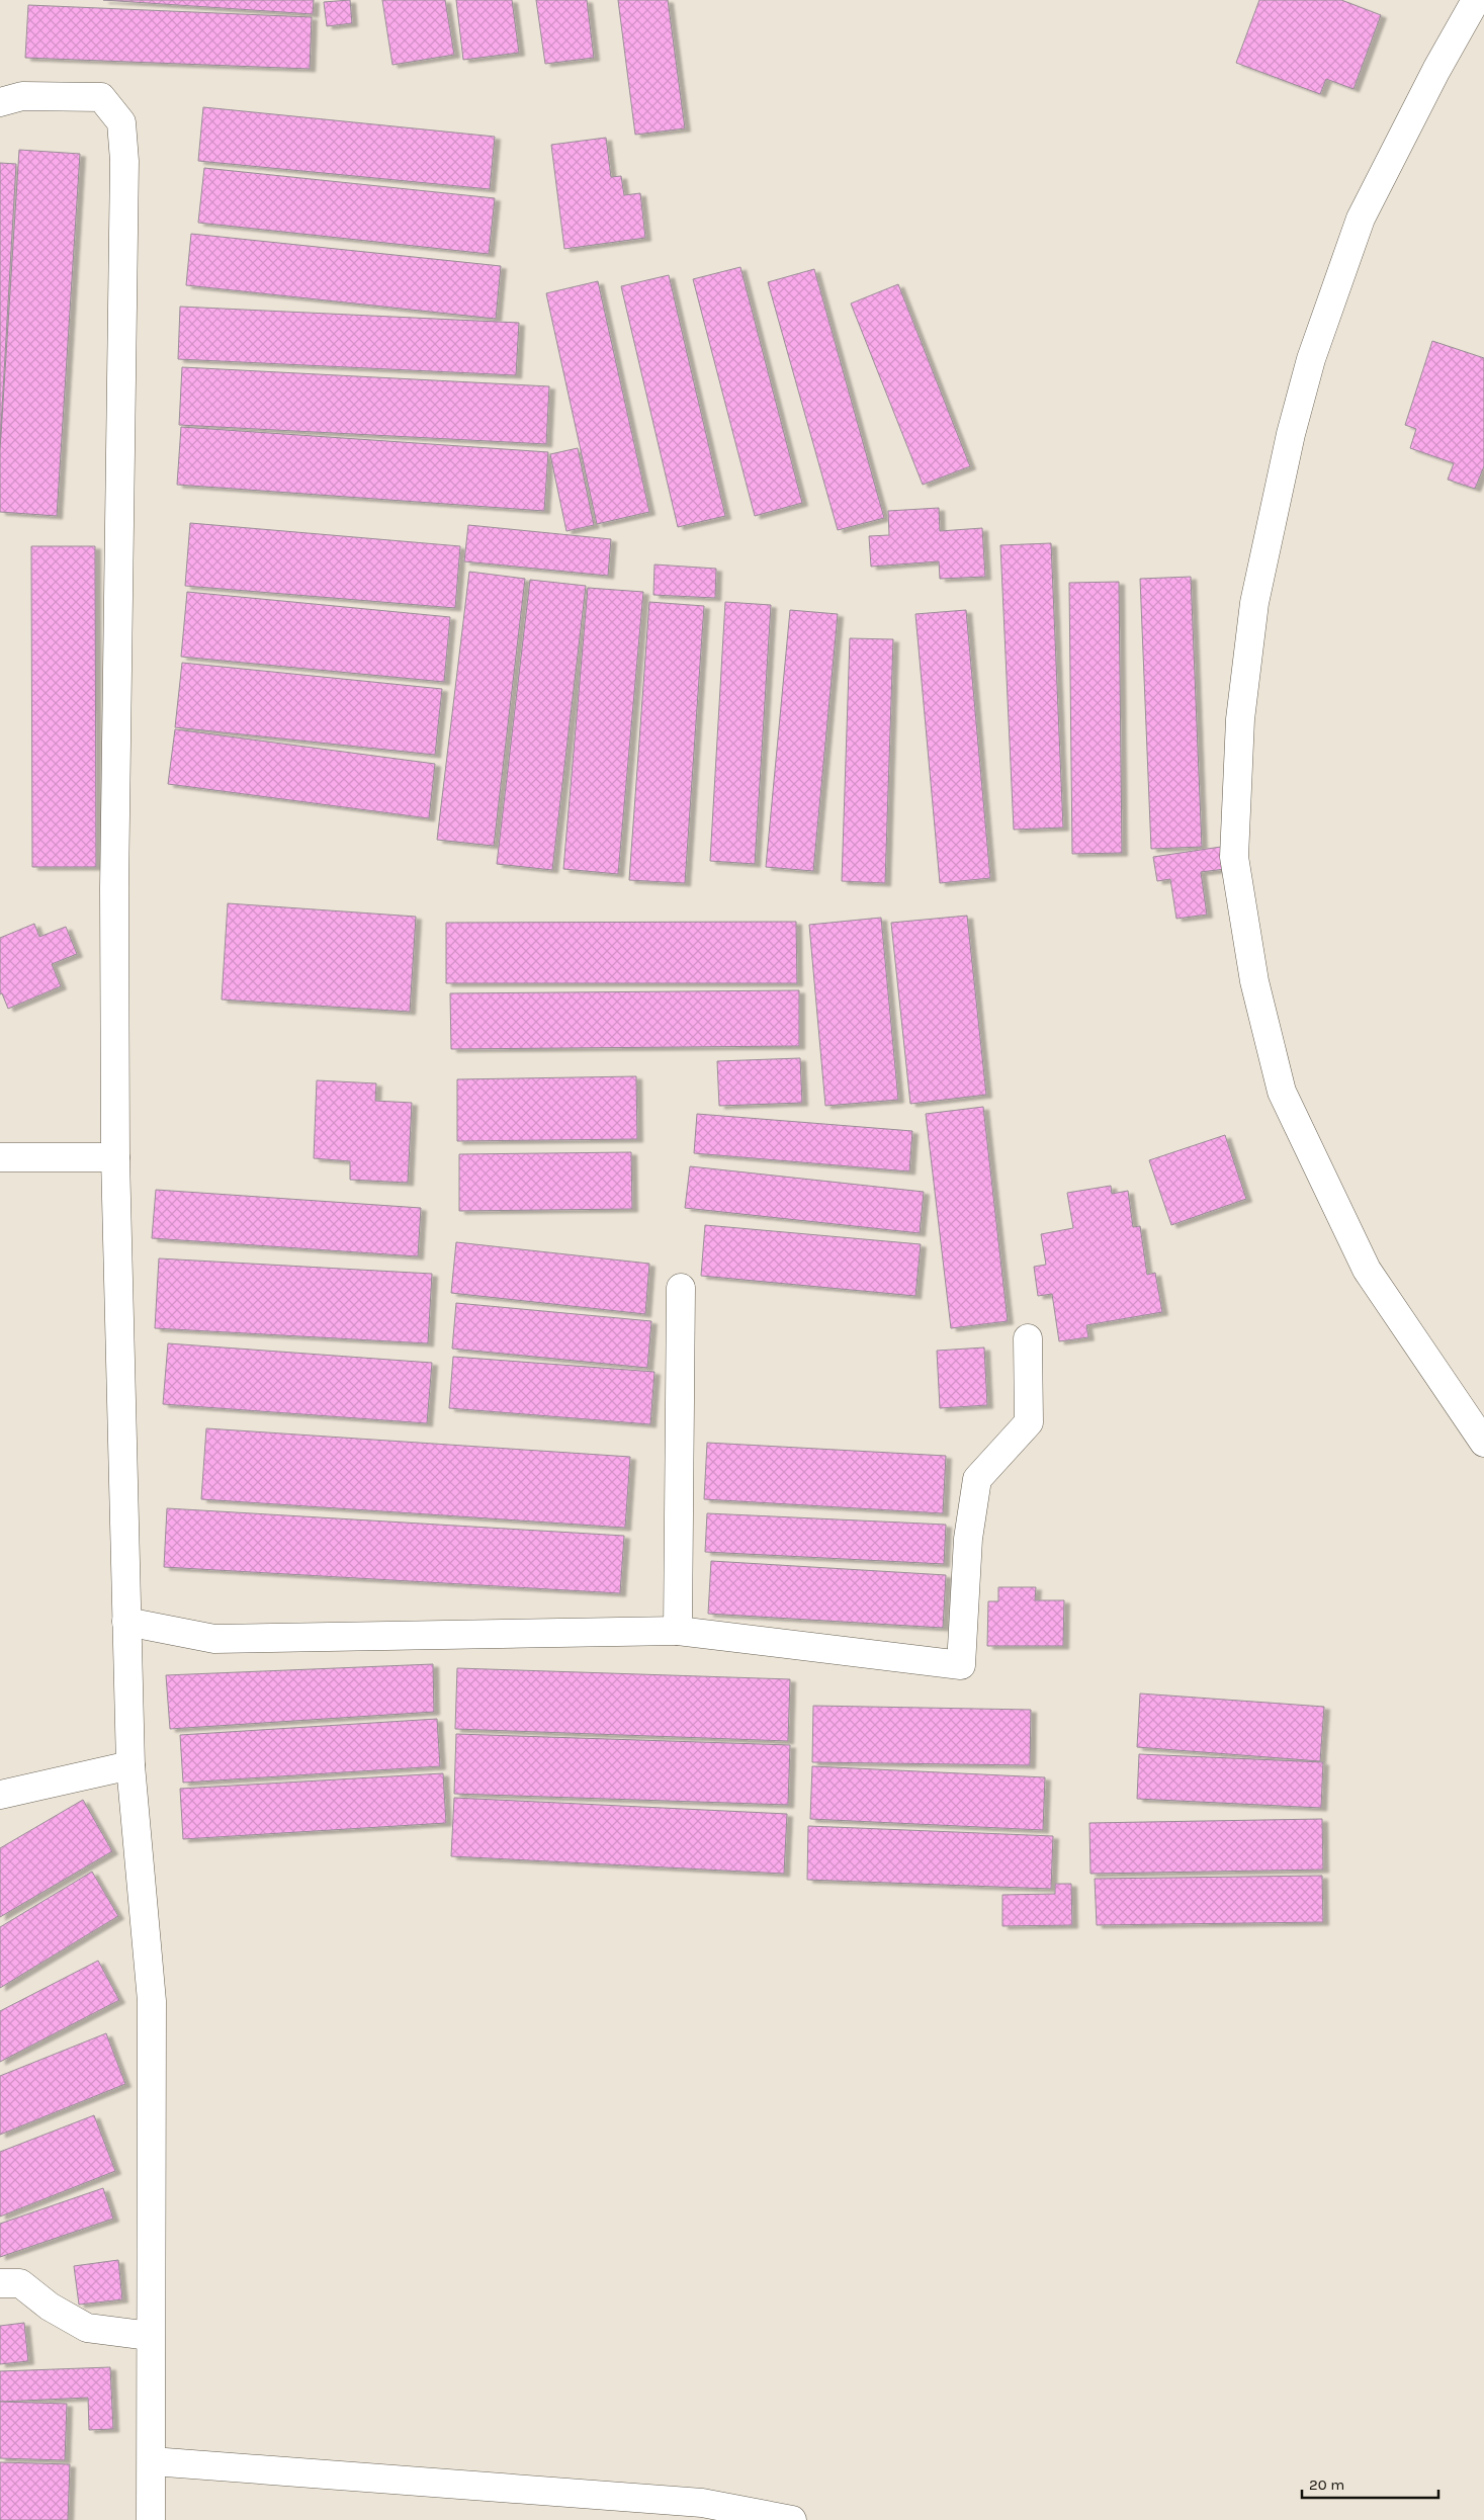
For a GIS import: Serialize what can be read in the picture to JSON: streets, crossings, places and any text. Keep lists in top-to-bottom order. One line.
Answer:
{"scale_bar":"20 m"}
